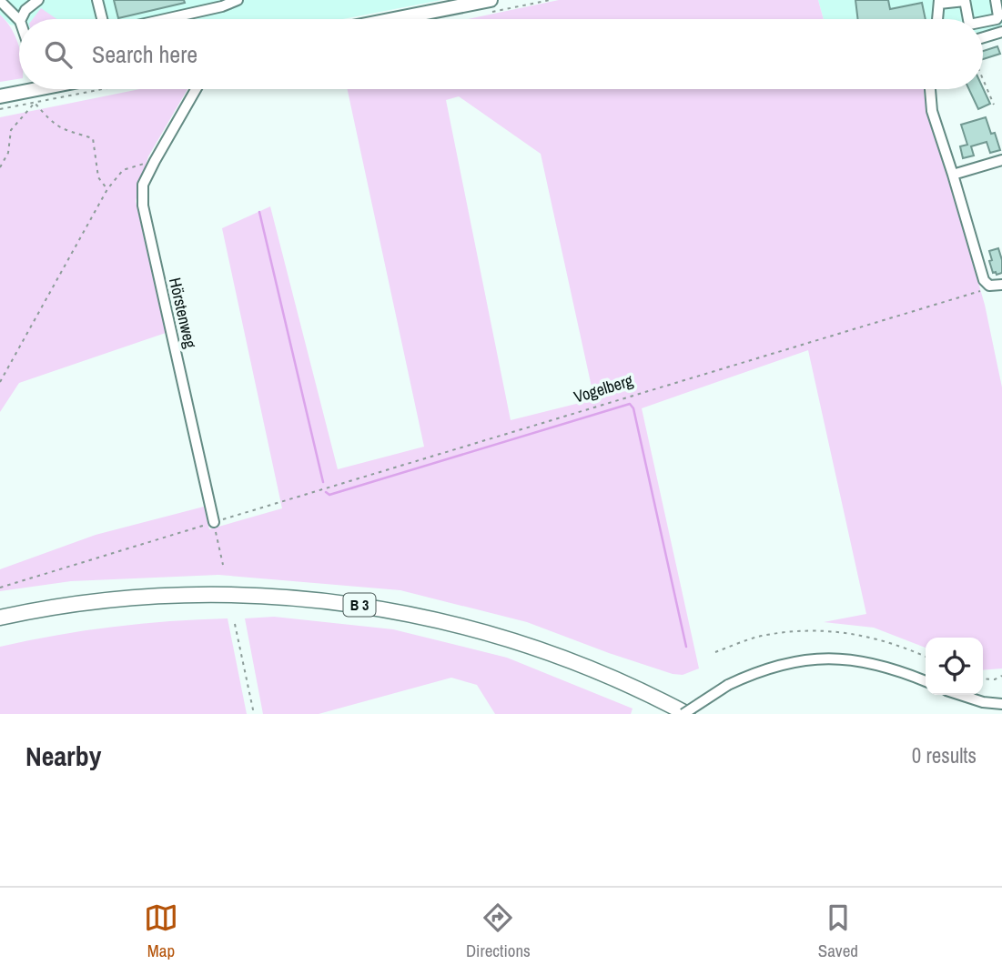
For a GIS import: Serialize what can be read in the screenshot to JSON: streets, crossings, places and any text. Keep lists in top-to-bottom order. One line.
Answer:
{"streets":{"highway":["B 3"],"street":["Hörstenweg"],"path":["Vogelberg"]},"crossings":[["Hörstenweg","Vogelberg"]],"page":{"search":"Search here","heading":["Nearby","0 results"],"nav":["Map","Directions","Saved"]}}
